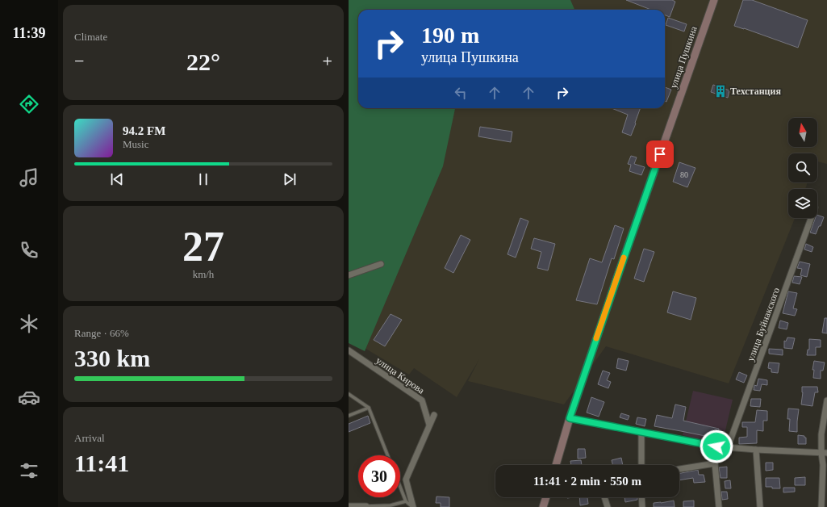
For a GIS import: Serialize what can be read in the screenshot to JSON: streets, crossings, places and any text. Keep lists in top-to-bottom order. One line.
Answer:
{"streets":{"street":["улица Пушкина","улица Буйнакского","улица Кирова"]},"places":{"building":["Техстанция"]},"house_numbers":["80"],"north":"top","page":{"tabs":"11:39","tile":["Climate",["27","km/h"],["Range · 66%","330 km"],["Arrival","11:41"]],"turn":["190 m","улица Пушкина"],"heat":["−","22°","+"],"song":["94.2 FM","Music"],"limit":"30","trip":"11:41 · 2 min · 550 m"}}
